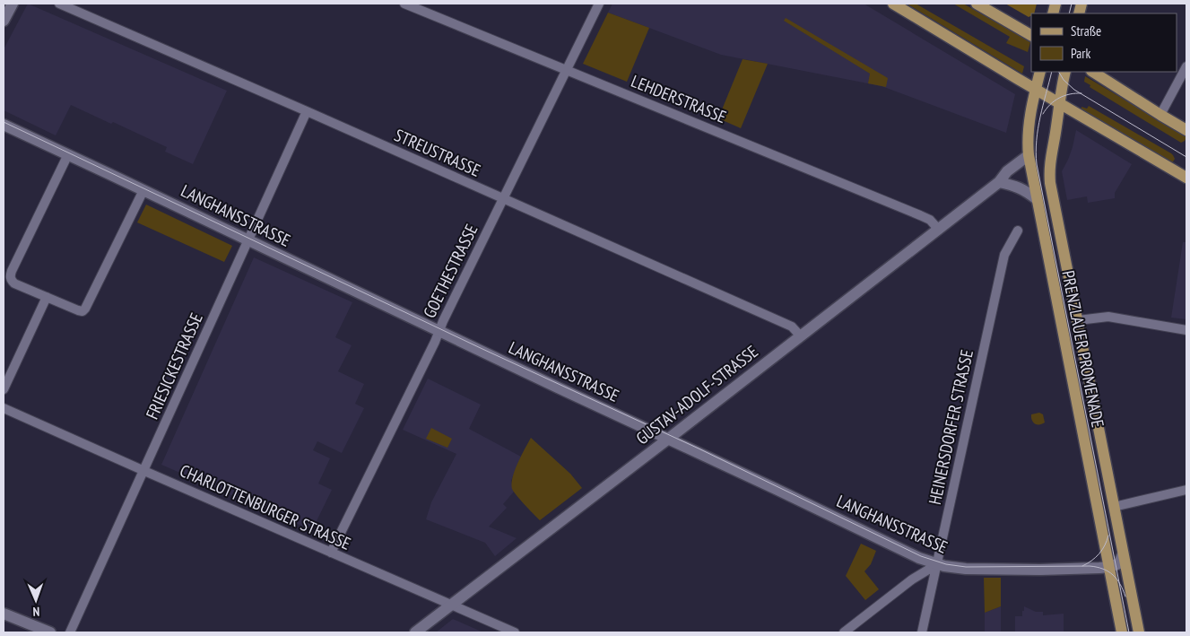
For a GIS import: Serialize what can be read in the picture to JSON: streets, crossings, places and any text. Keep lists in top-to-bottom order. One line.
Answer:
{"streets":{"main road":["PRENZLAUER PROMENADE"],"street":["LEHDERSTRASSE","STREUSTRASSE","LANGHANSSTRASSE","GOETHESTRASSE","FRIESICKESTRASSE","GUSTAV-ADOLF-STRASSE","HEINERSDORFER STRASSE","CHARLOTTENBURGER STRASSE"]},"crossings":[["LEHDERSTRASSE","GOETHESTRASSE"],["LEHDERSTRASSE","GUSTAV-ADOLF-STRASSE"],["STREUSTRASSE","GOETHESTRASSE"],["STREUSTRASSE","FRIESICKESTRASSE"],["STREUSTRASSE","GUSTAV-ADOLF-STRASSE"],["LANGHANSSTRASSE","GOETHESTRASSE"],["LANGHANSSTRASSE","PRENZLAUER PROMENADE"],["LANGHANSSTRASSE","FRIESICKESTRASSE"],["LANGHANSSTRASSE","GUSTAV-ADOLF-STRASSE"],["LANGHANSSTRASSE","HEINERSDORFER STRASSE"],["GOETHESTRASSE","CHARLOTTENBURGER STRASSE"],["PRENZLAUER PROMENADE","GUSTAV-ADOLF-STRASSE"],["FRIESICKESTRASSE","CHARLOTTENBURGER STRASSE"],["GUSTAV-ADOLF-STRASSE","CHARLOTTENBURGER STRASSE"]],"legend":["Straße","Park"],"north":"bottom"}
